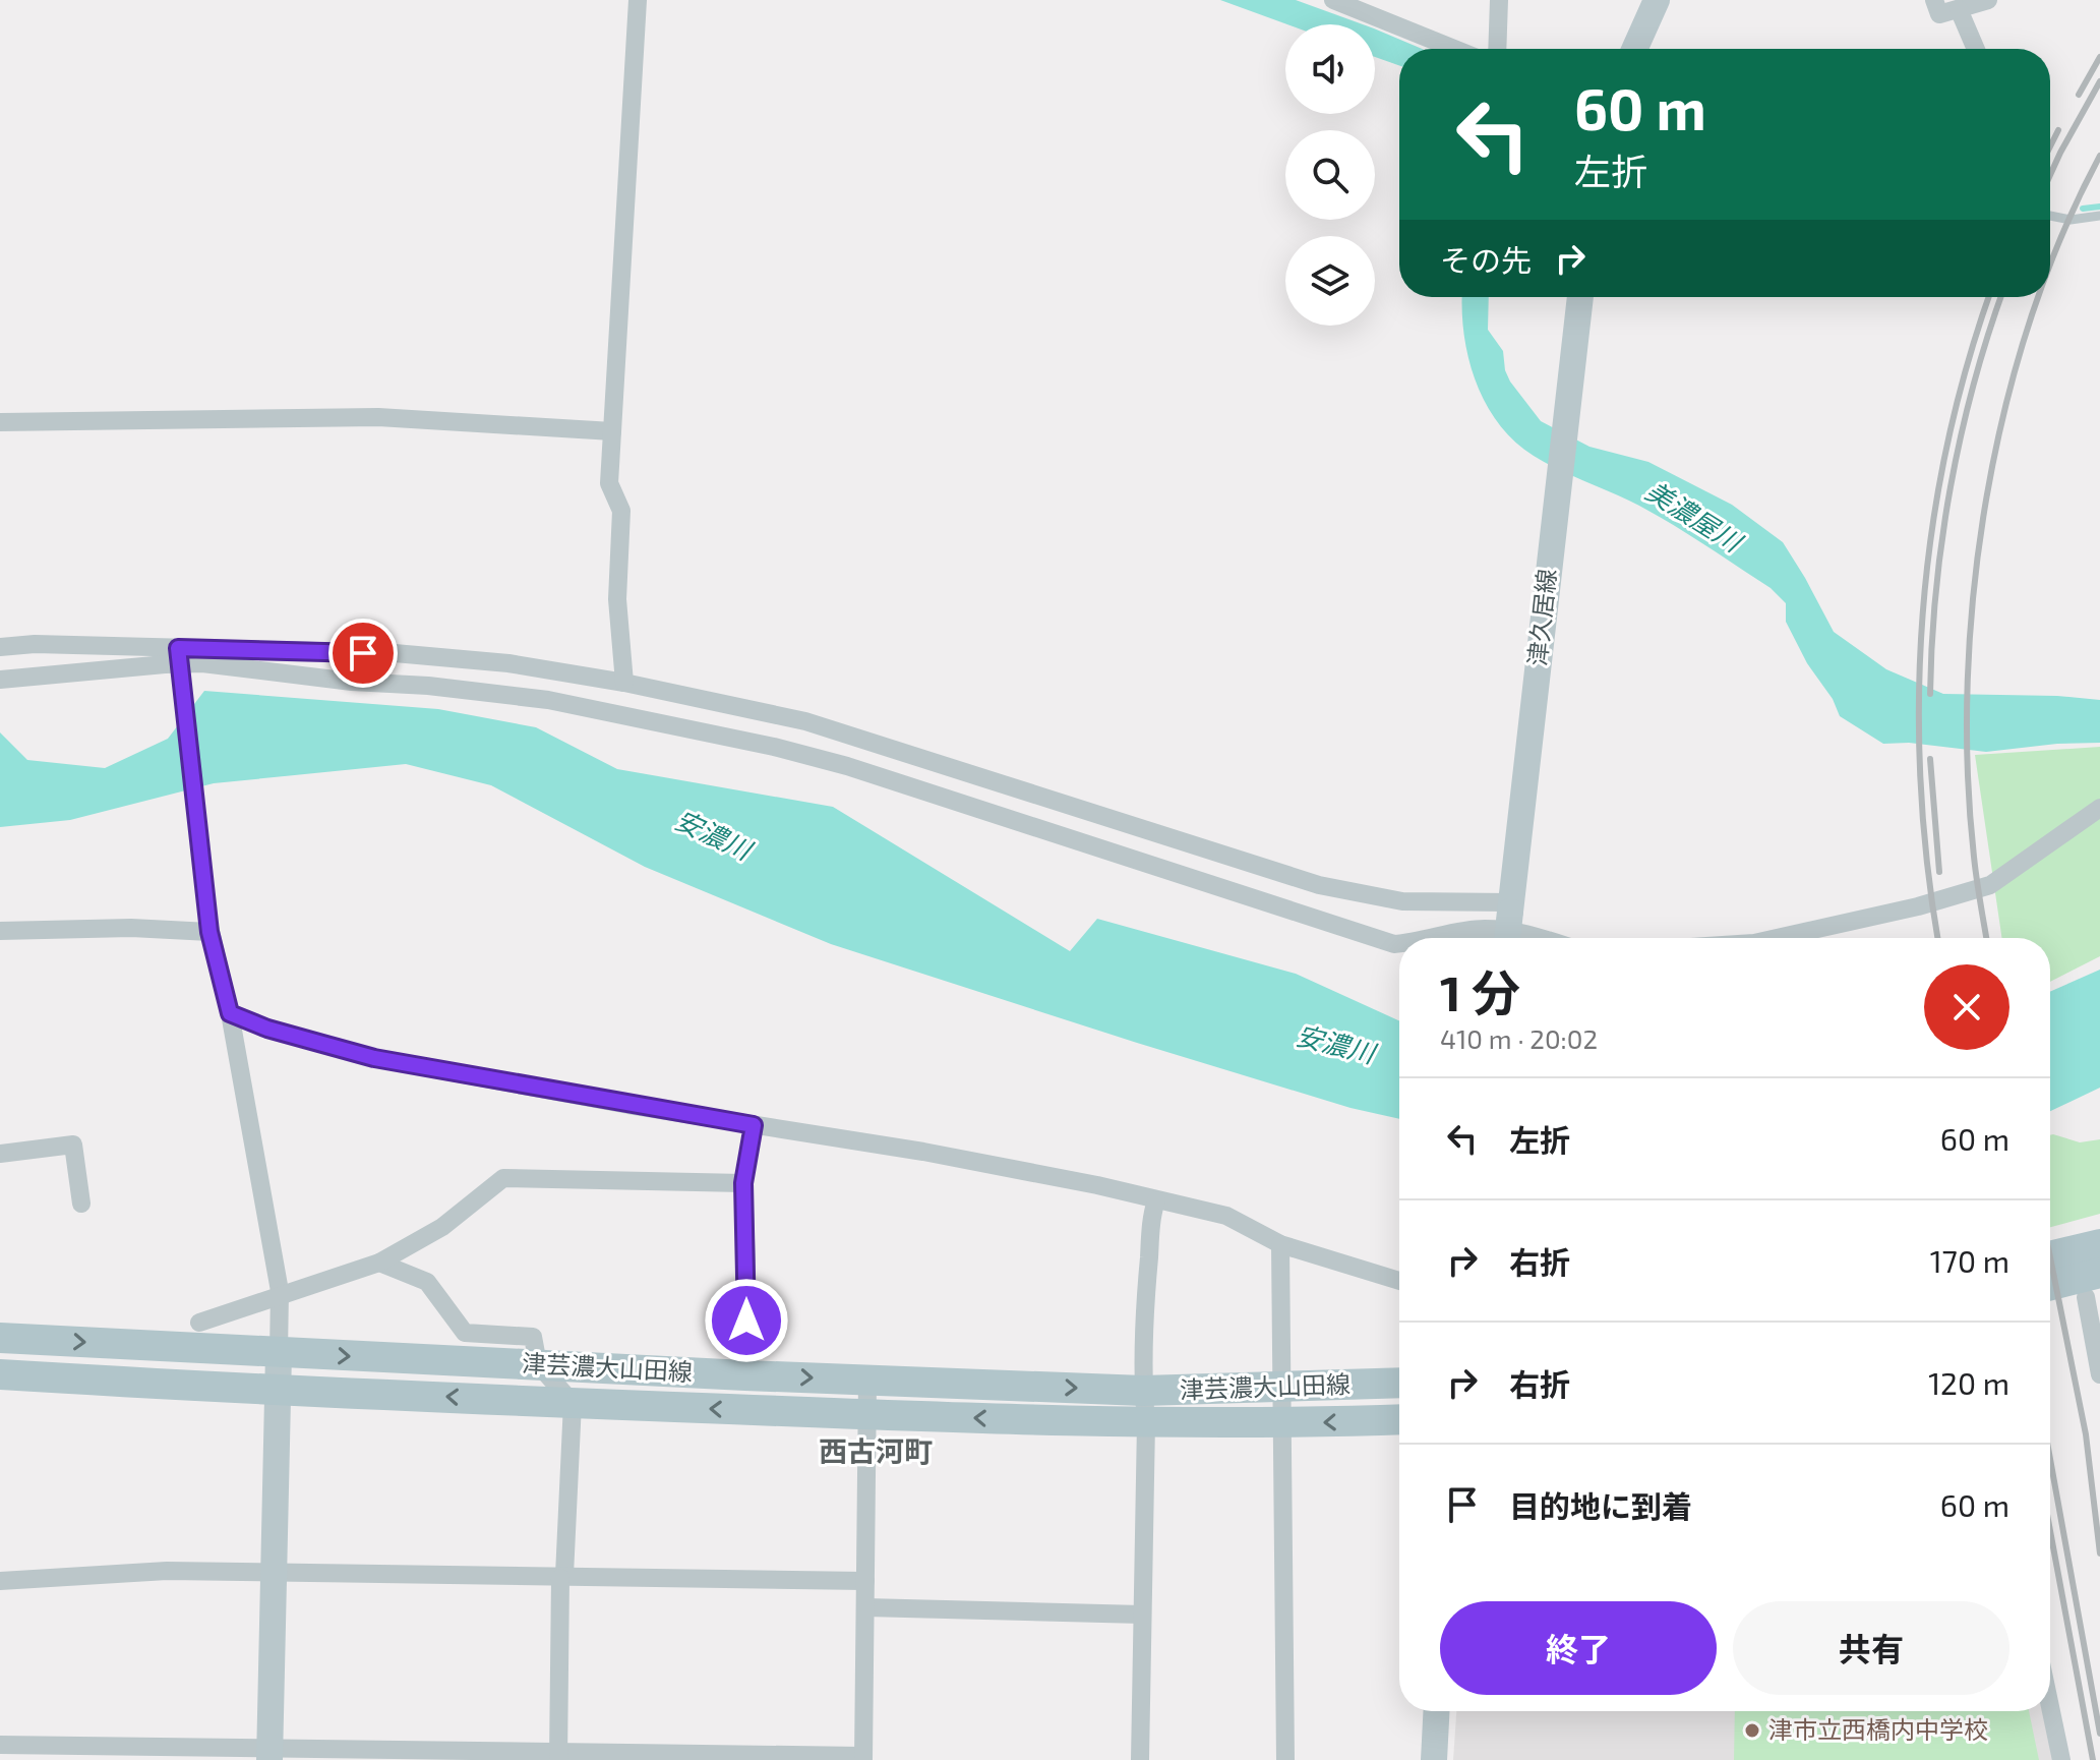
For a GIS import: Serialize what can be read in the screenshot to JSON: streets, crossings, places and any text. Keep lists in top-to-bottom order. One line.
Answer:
{"streets":{"main road":["津久居線","津芸濃大山田線"]},"districts":["西古河町"],"water":["美濃屋川","安濃川"],"places":["津市立西橋内中学校"],"page":{"turn":["60 m","左折"],"then":"その先","heading":["1 分","410 m · 20:02"],"list":[{"name":"左折","value":"60 m"},{"name":"右折","value":"170 m"},{"name":"右折","value":"120 m"},{"name":"目的地に到着","value":"60 m"}],"buttons":["終了","共有"]}}
